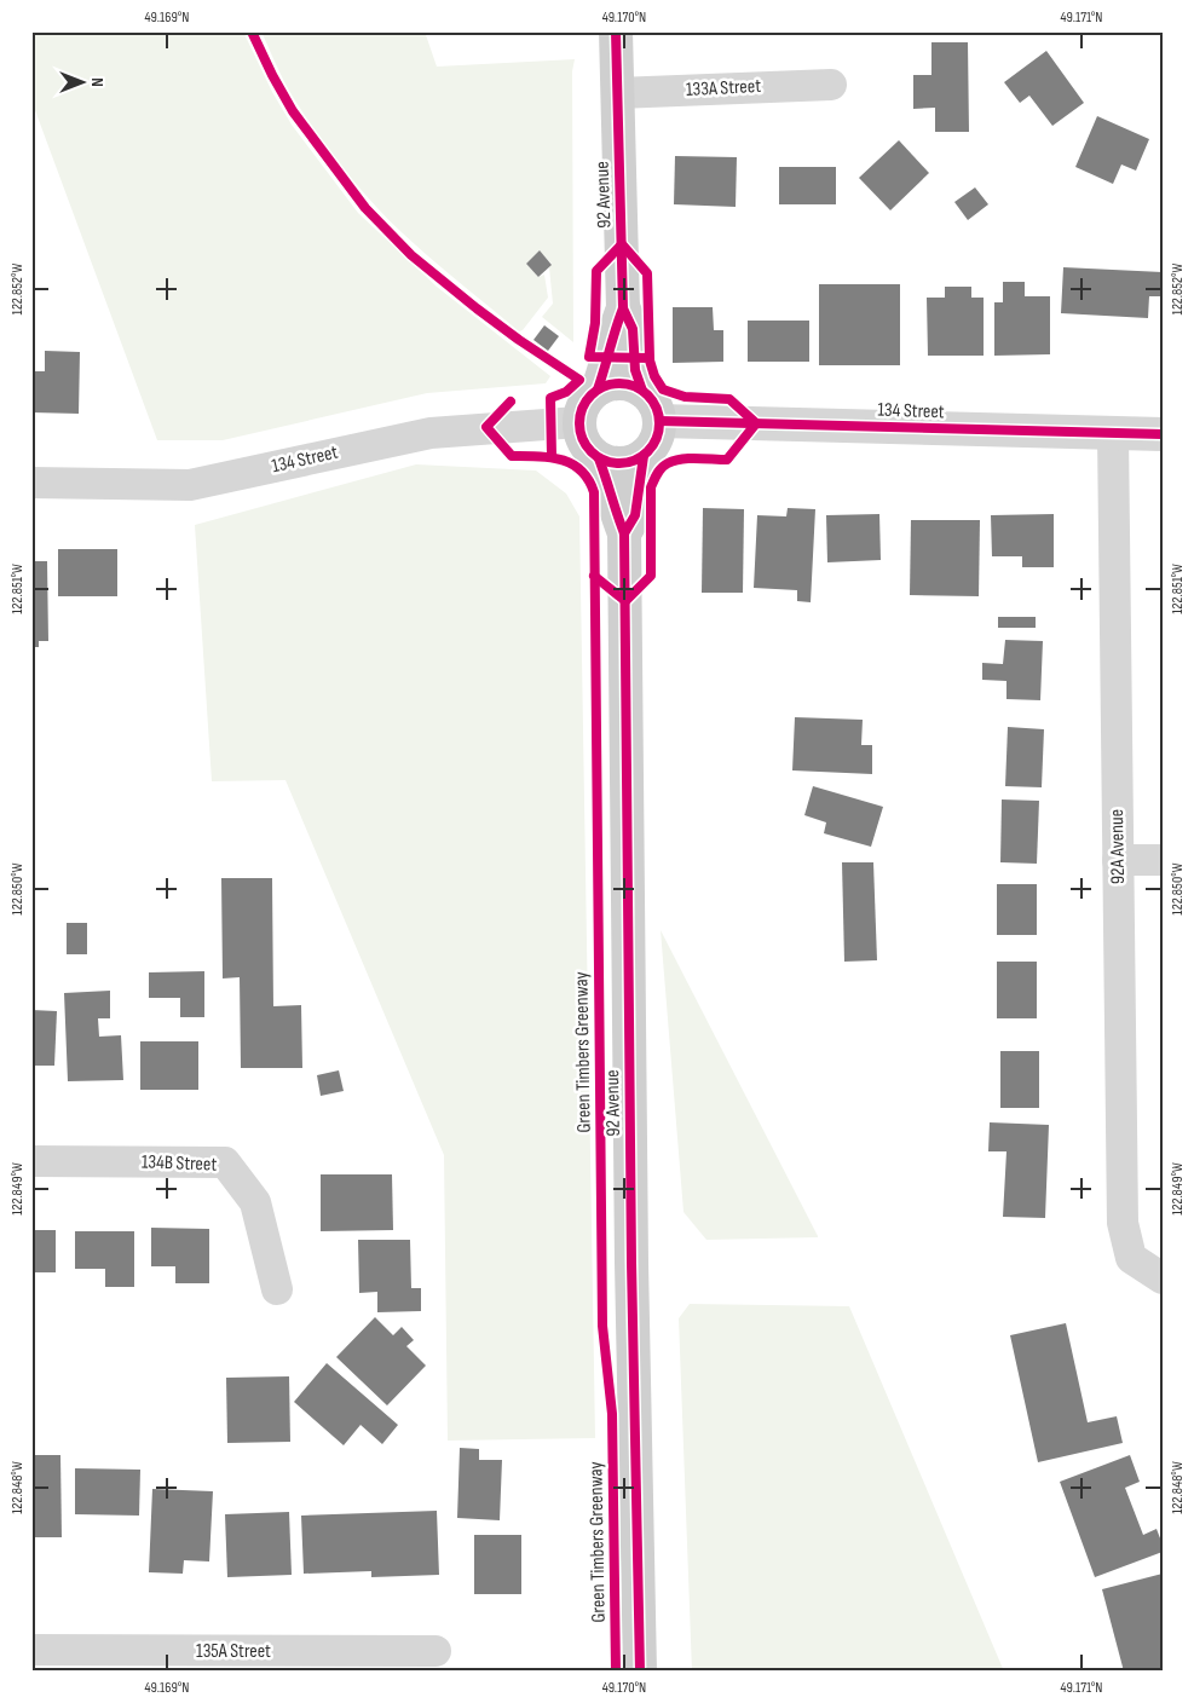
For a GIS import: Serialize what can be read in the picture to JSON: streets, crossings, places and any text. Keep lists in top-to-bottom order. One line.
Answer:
{"streets":{"main road":["92 Avenue"],"street":["133A Street","134 Street","92A Avenue","134B Street","135A Street"],"cycle path":["Green Timbers Greenway"]},"crossings":[["133A Street","92 Avenue"],["92 Avenue","134 Street"],["134 Street","92A Avenue"]],"north":"right","coordinates":["49.169°N","49.170°N","49.171°N","122.852°W","122.851°W","122.850°W","122.849°W","122.848°W"]}
